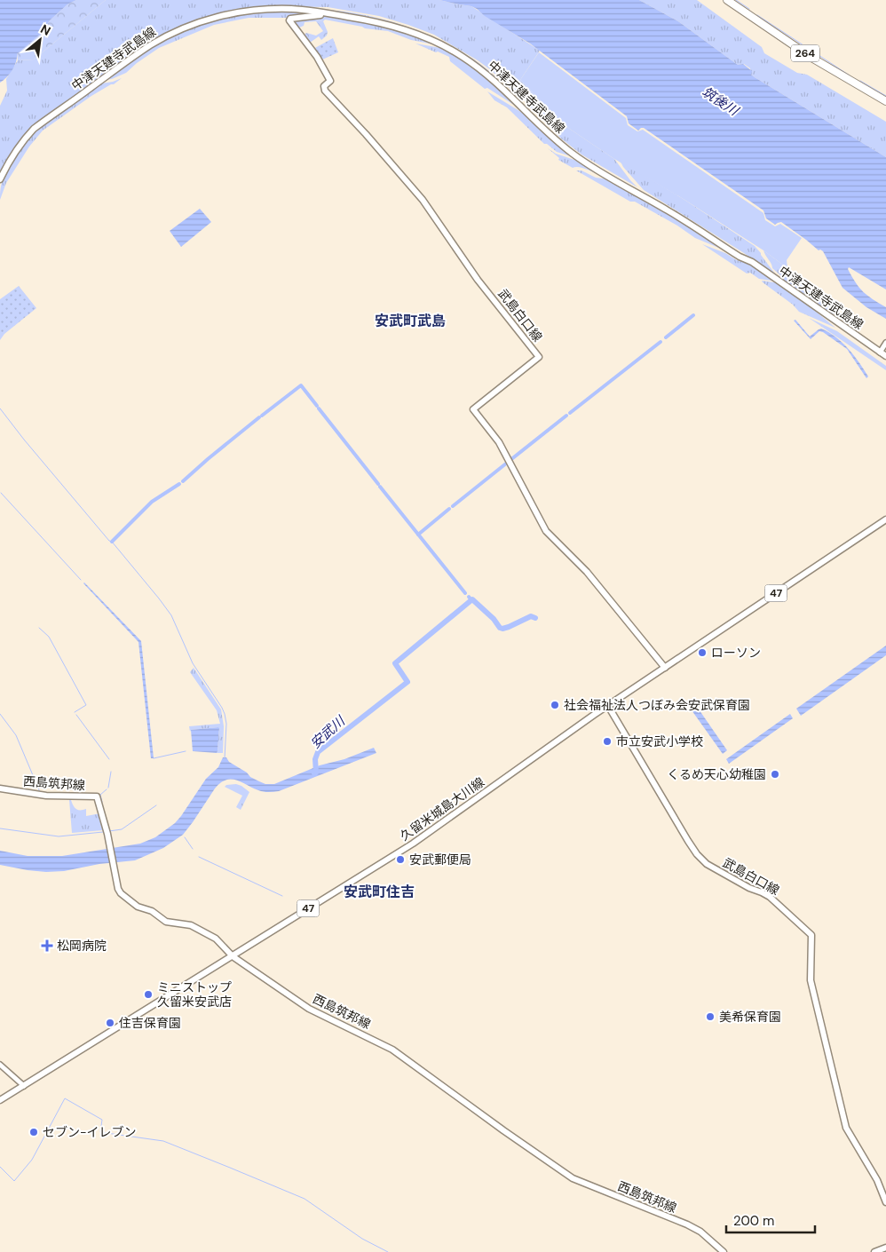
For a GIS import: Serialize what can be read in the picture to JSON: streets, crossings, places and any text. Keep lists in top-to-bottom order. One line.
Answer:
{"streets":{"highway":["264"],"main road":["中津天建寺武島線","武島白口線","47","西島筑邦線","久留米城島大川線"]},"crossings":[["中津天建寺武島線","武島白口線"],["武島白口線","久留米城島大川線"],["西島筑邦線","久留米城島大川線"]],"districts":["安武町武島","安武町住吉"],"water":["筑後川","安武川"],"places":{"other":["ローソン","社会福祉法人つぼみ会安武保育園","市立安武小学校","くるめ天心幼稚園","安武郵便局","ミニストップ 久留米安武店","美希保育園","住吉保育園","セブン-イレブン"],"health":["松岡病院"]},"scale_bar":"200 m","north":"top right"}
